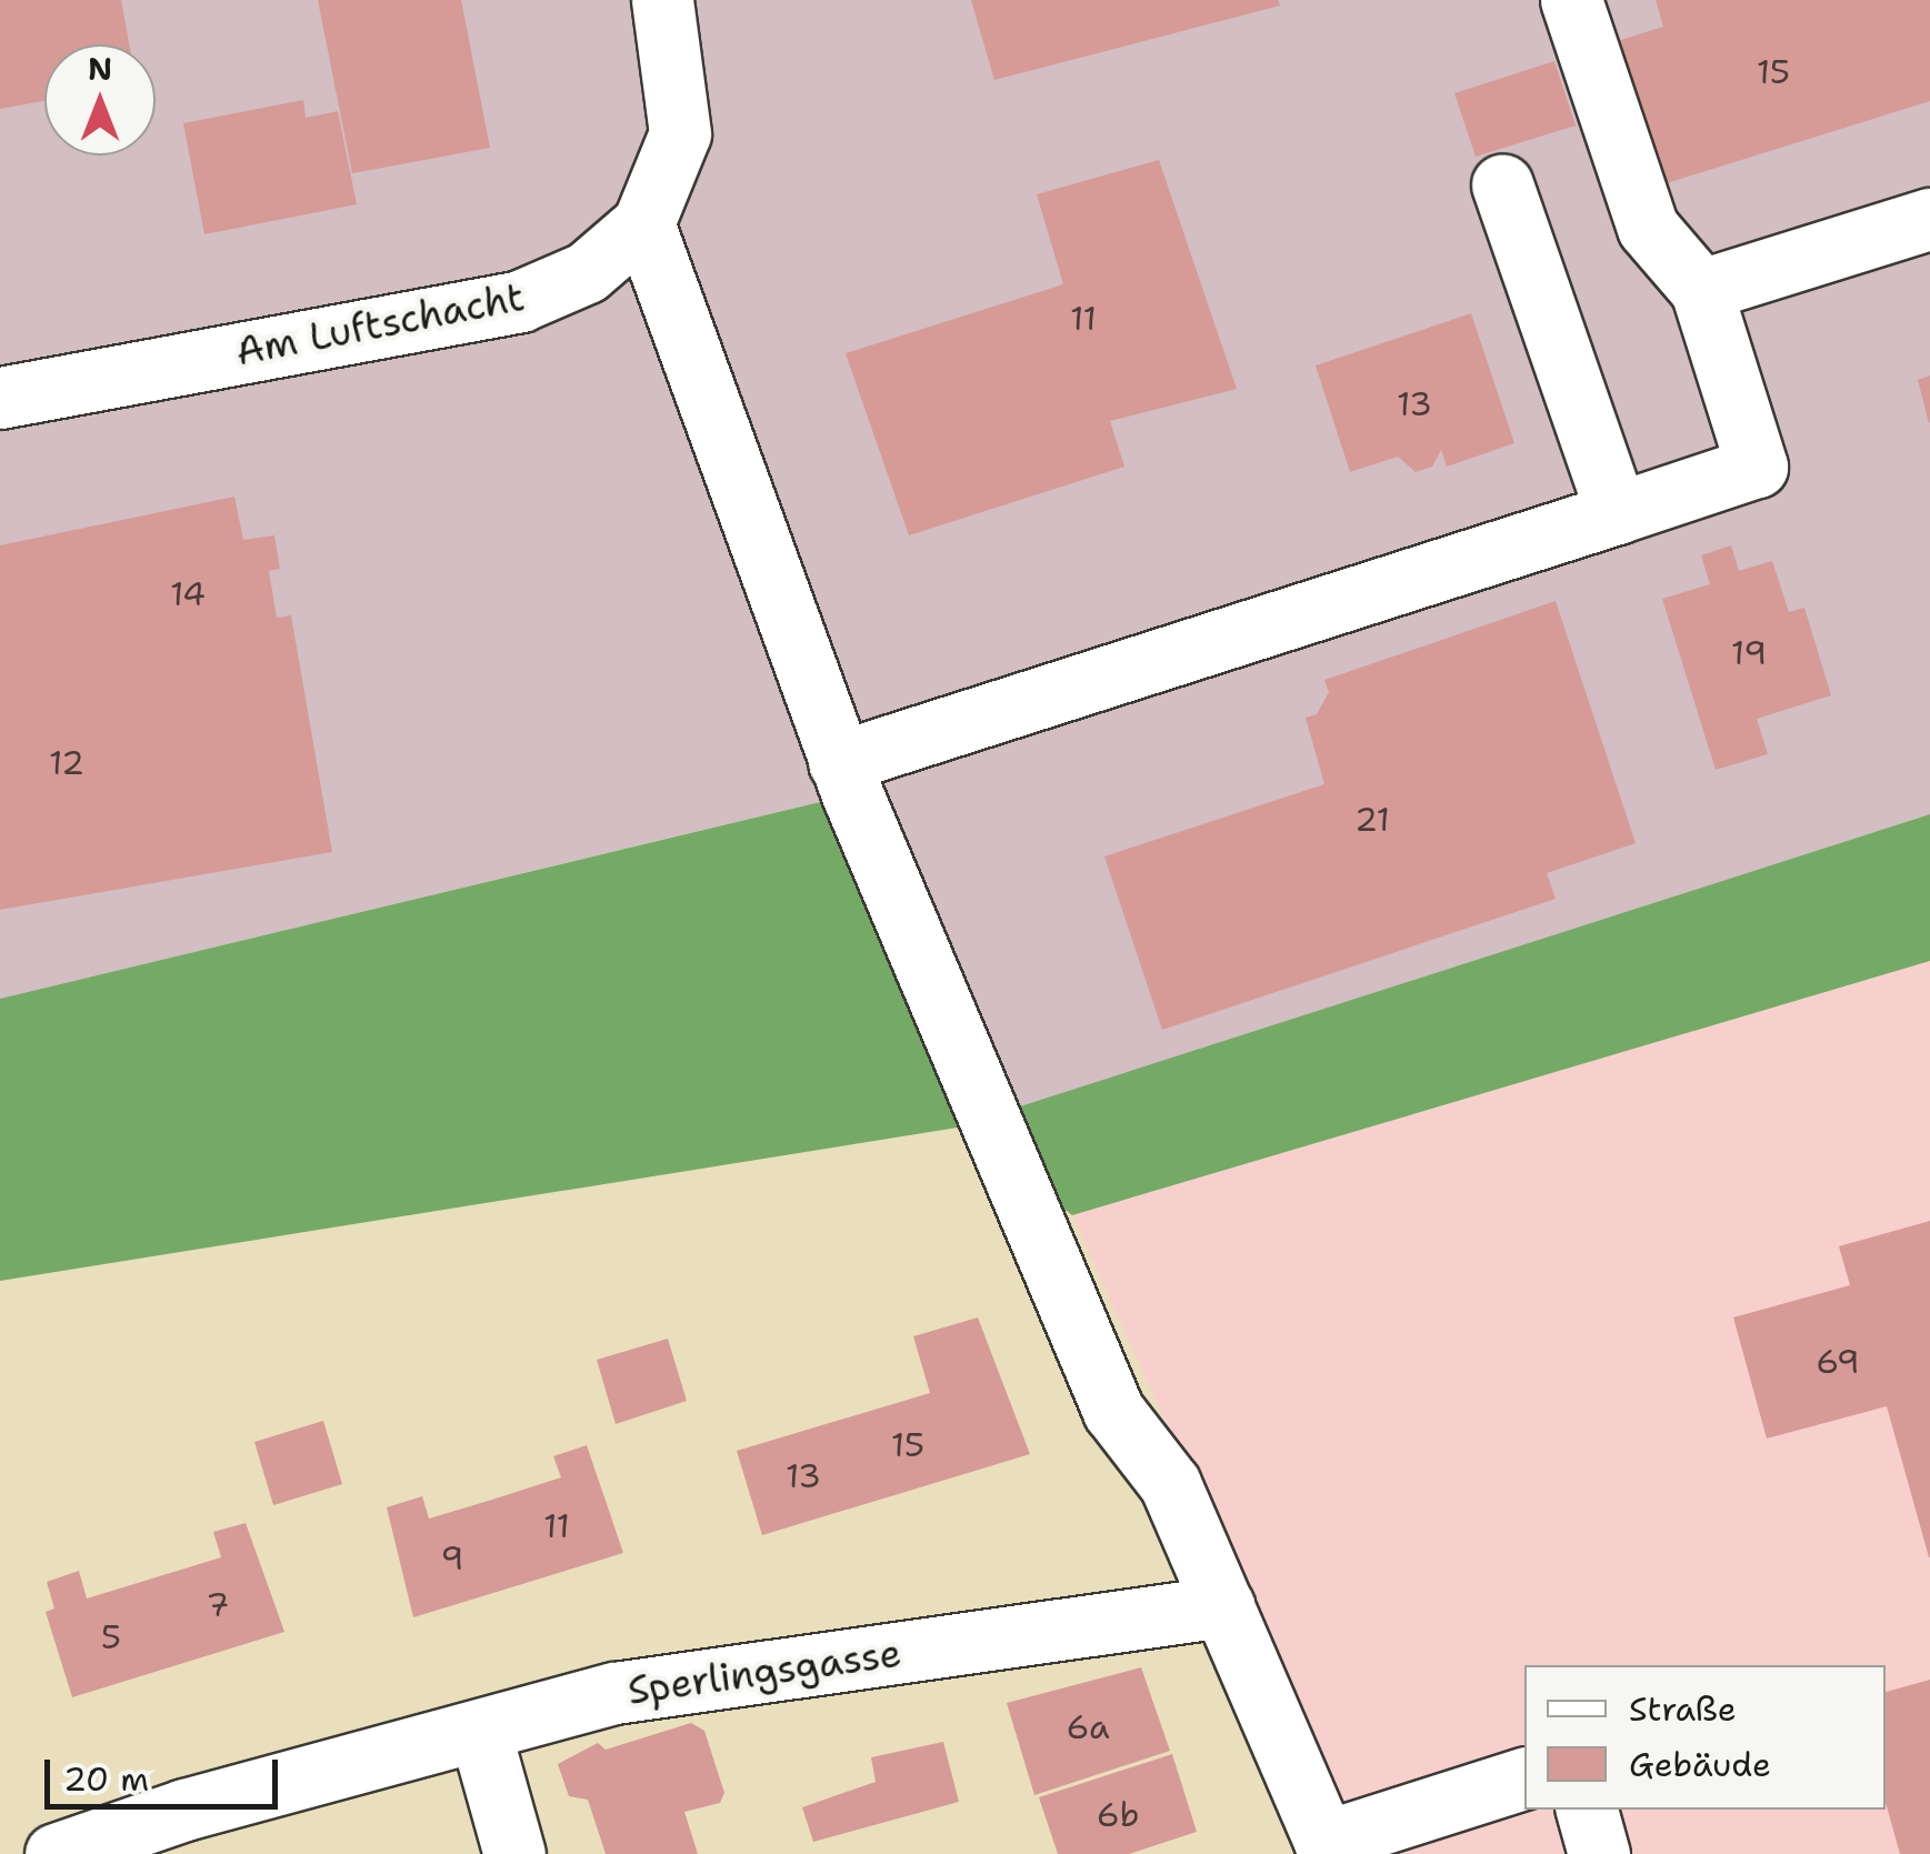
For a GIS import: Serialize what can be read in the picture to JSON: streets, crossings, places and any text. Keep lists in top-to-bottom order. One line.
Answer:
{"streets":{"street":["Am Luftschacht","Sperlingsgasse"]},"house_numbers":["15","11","13","14","19","12","21","69","15","13","11","9","7","5","6a","6b"],"legend":["Straße","Gebäude"],"scale_bar":"20 m","north":"top"}
